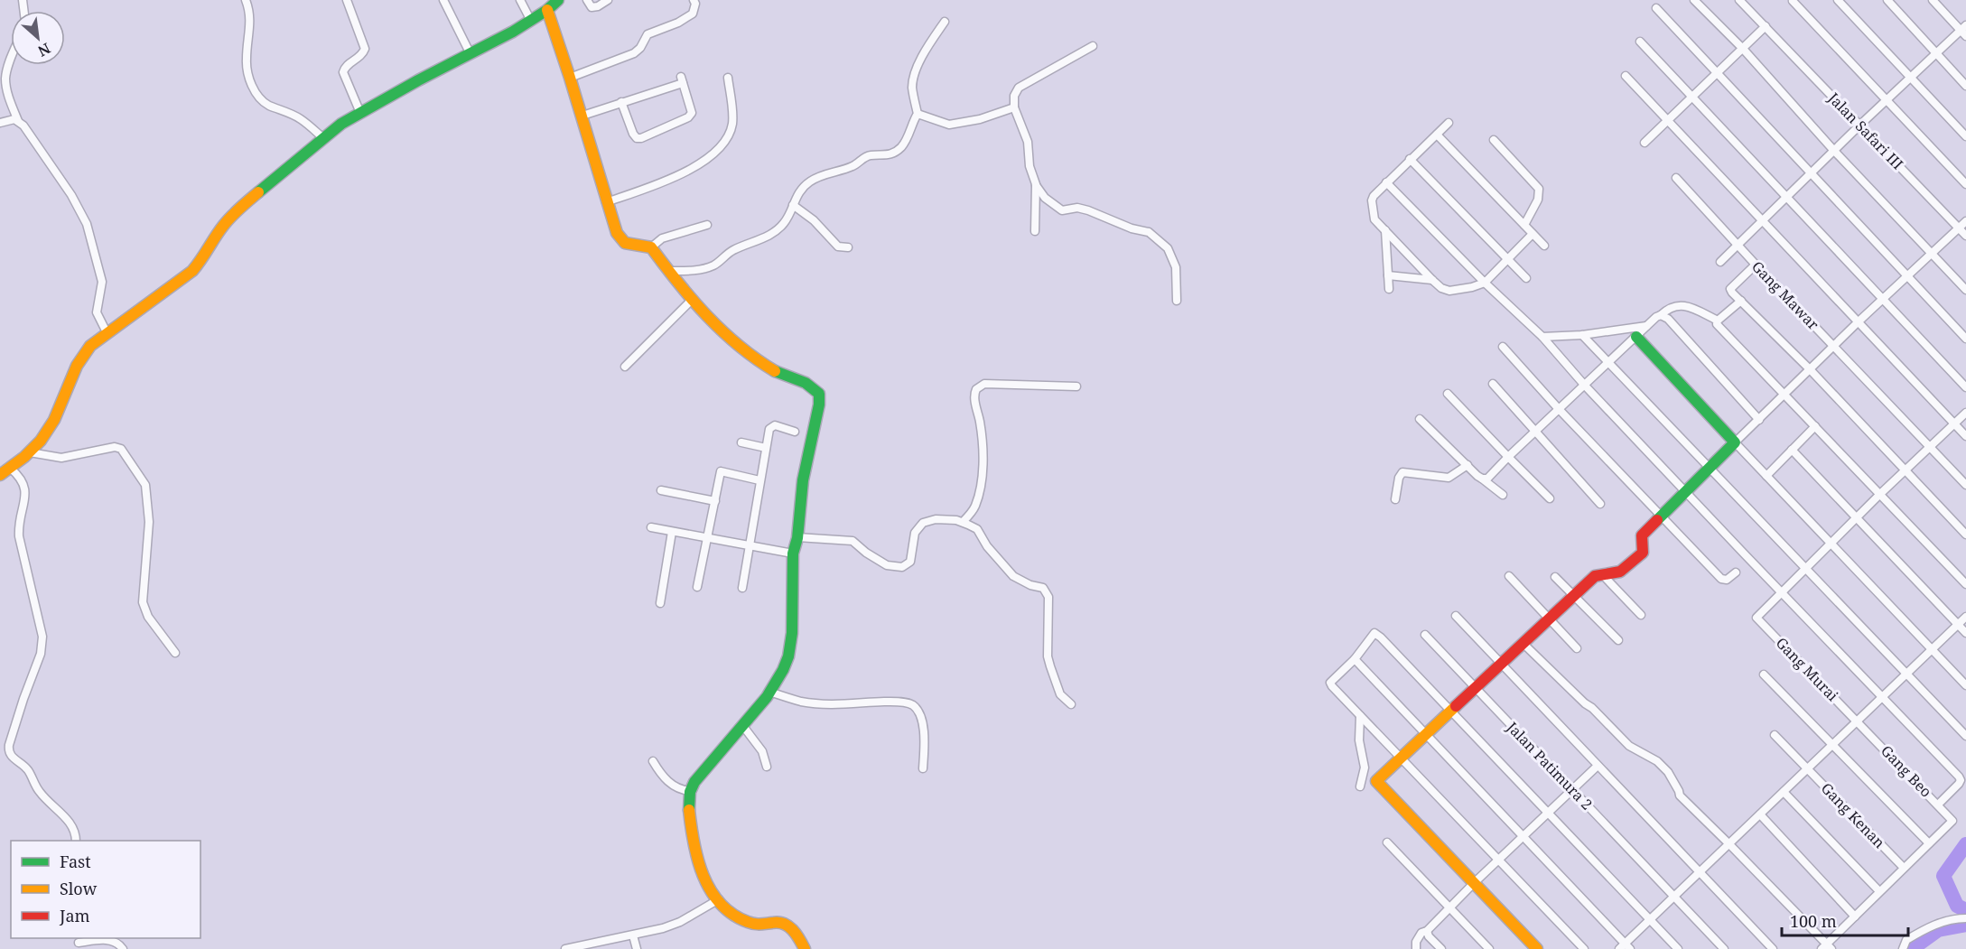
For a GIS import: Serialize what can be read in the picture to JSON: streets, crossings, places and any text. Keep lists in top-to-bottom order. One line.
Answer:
{"streets":{"street":["Jalan Safari III","Gang Mawar","Gang Murai","Jalan Patimura 2","Gang Beo","Gang Kenan"]},"crossings":[["Gang Murai","Gang Beo"]],"legend":["Fast","Slow","Jam"],"scale_bar":"100 m","north":"bottom right"}
